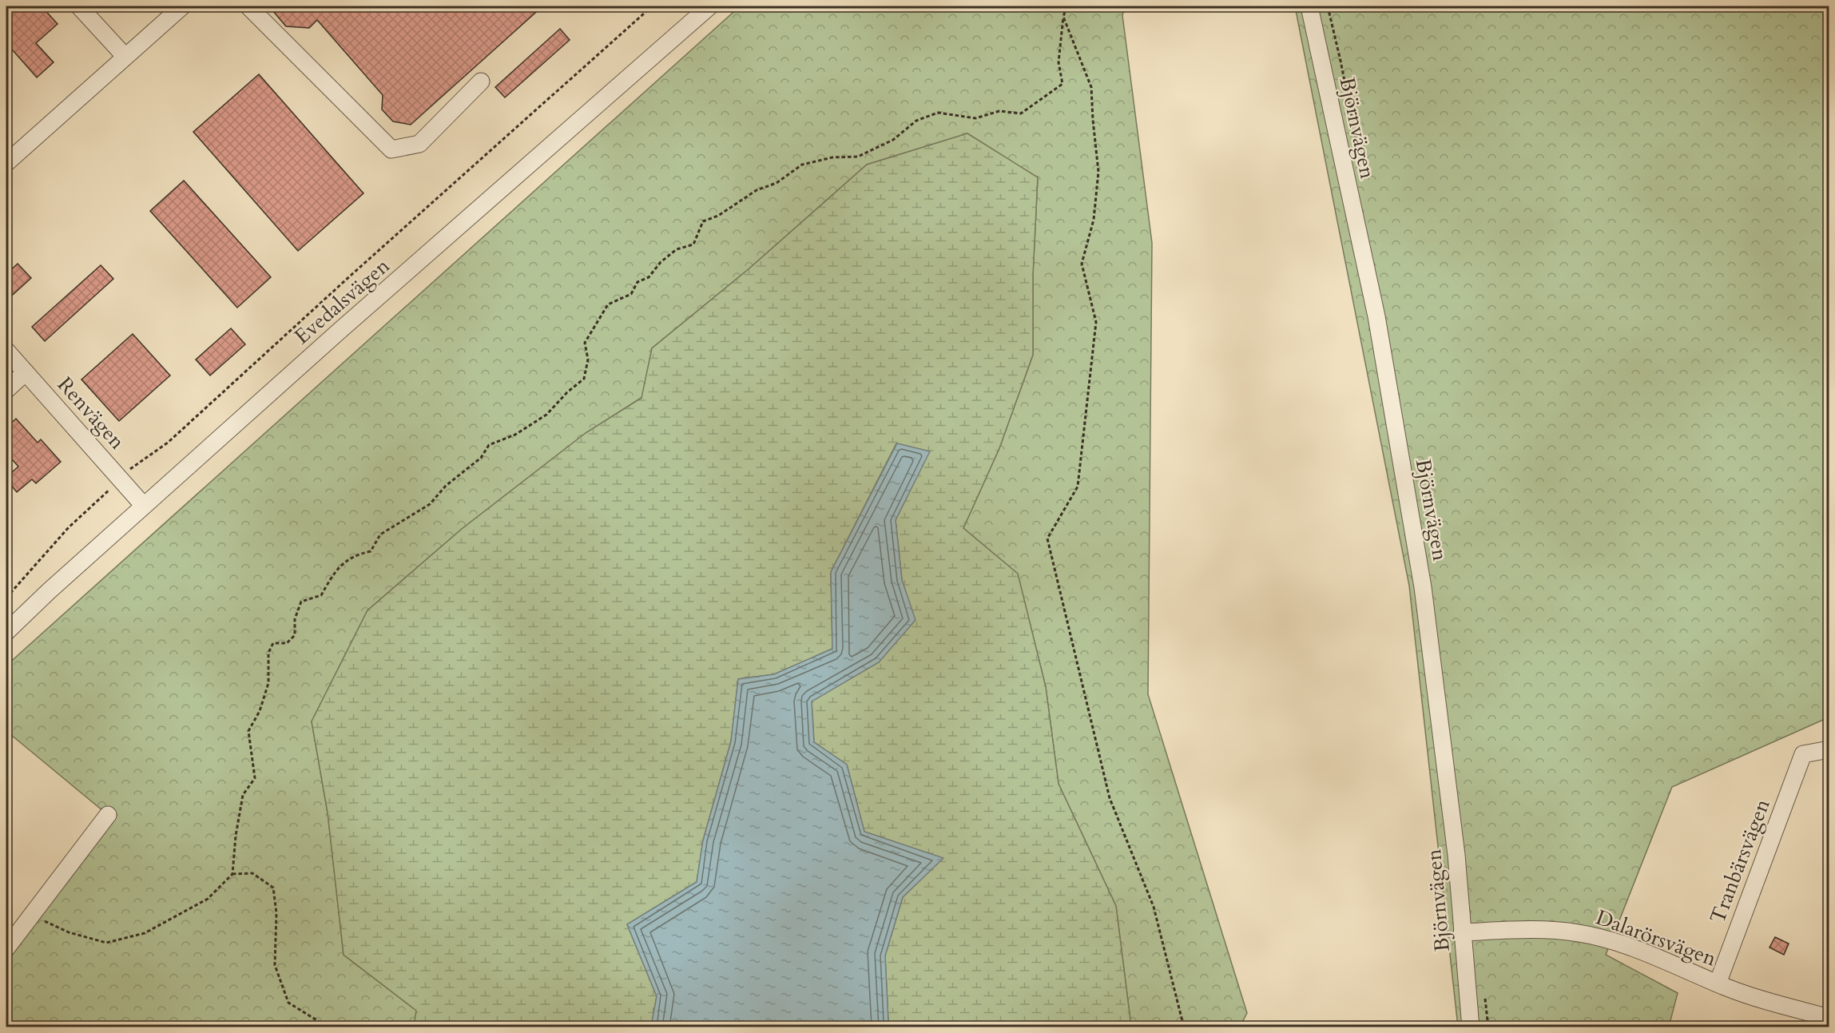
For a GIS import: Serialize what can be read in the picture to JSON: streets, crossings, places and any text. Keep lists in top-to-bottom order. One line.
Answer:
{"streets":{"street":["Björnvägen","Evedalsvägen","Renvägen","Tranbärsvägen","Dalarörsvägen"]},"crossings":[["Björnvägen","Dalarörsvägen"],["Evedalsvägen","Renvägen"],["Tranbärsvägen","Dalarörsvägen"]]}
